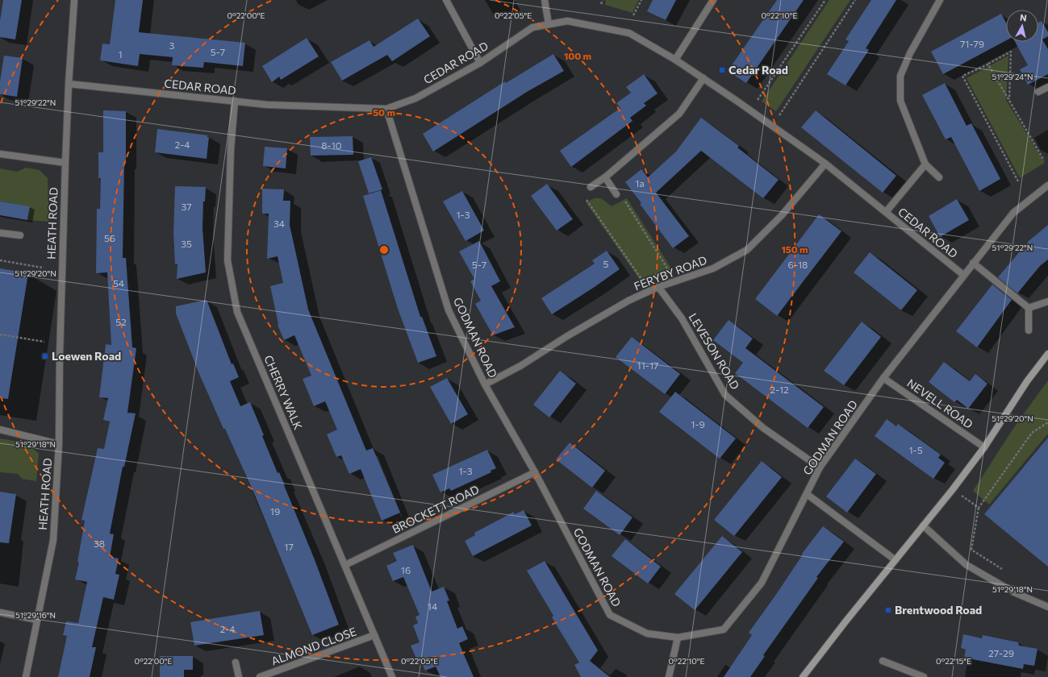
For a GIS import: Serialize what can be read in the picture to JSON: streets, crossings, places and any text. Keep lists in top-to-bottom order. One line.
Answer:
{"streets":{"street":["CEDAR ROAD","HEATH ROAD","FERYBY ROAD","GODMAN ROAD","LEVESON ROAD","CHERRY WALK","NEVELL ROAD","BROCKETT ROAD","ALMOND CLOSE"]},"crossings":[["CEDAR ROAD","HEATH ROAD"],["CEDAR ROAD","FERYBY ROAD"],["CEDAR ROAD","GODMAN ROAD"],["CEDAR ROAD","CHERRY WALK"],["FERYBY ROAD","GODMAN ROAD"],["FERYBY ROAD","LEVESON ROAD"],["GODMAN ROAD","LEVESON ROAD"],["GODMAN ROAD","NEVELL ROAD"],["GODMAN ROAD","BROCKETT ROAD"],["CHERRY WALK","BROCKETT ROAD"],["CHERRY WALK","ALMOND CLOSE"]],"places":{"transit":["Cedar Road","Loewen Road","Brentwood Road"]},"house_numbers":["71-79","3","5-7","1","2-4","8-10","1a","37","1-3","34","56","35","5","5-7","6-18","54","52","11-17","2-12","1-9","1-5","1-3","19","38","17","16","14","2-4","27-29"],"north":"top","coordinates":["0°22'00\"E","0°22'05\"E","0°22'10\"E","51°29'24\"N","51°29'22\"N","51°29'20\"N","51°29'18\"N","51°29'16\"N","0°22'15\"E"],"rings":["100 m","50 m","150 m"]}
